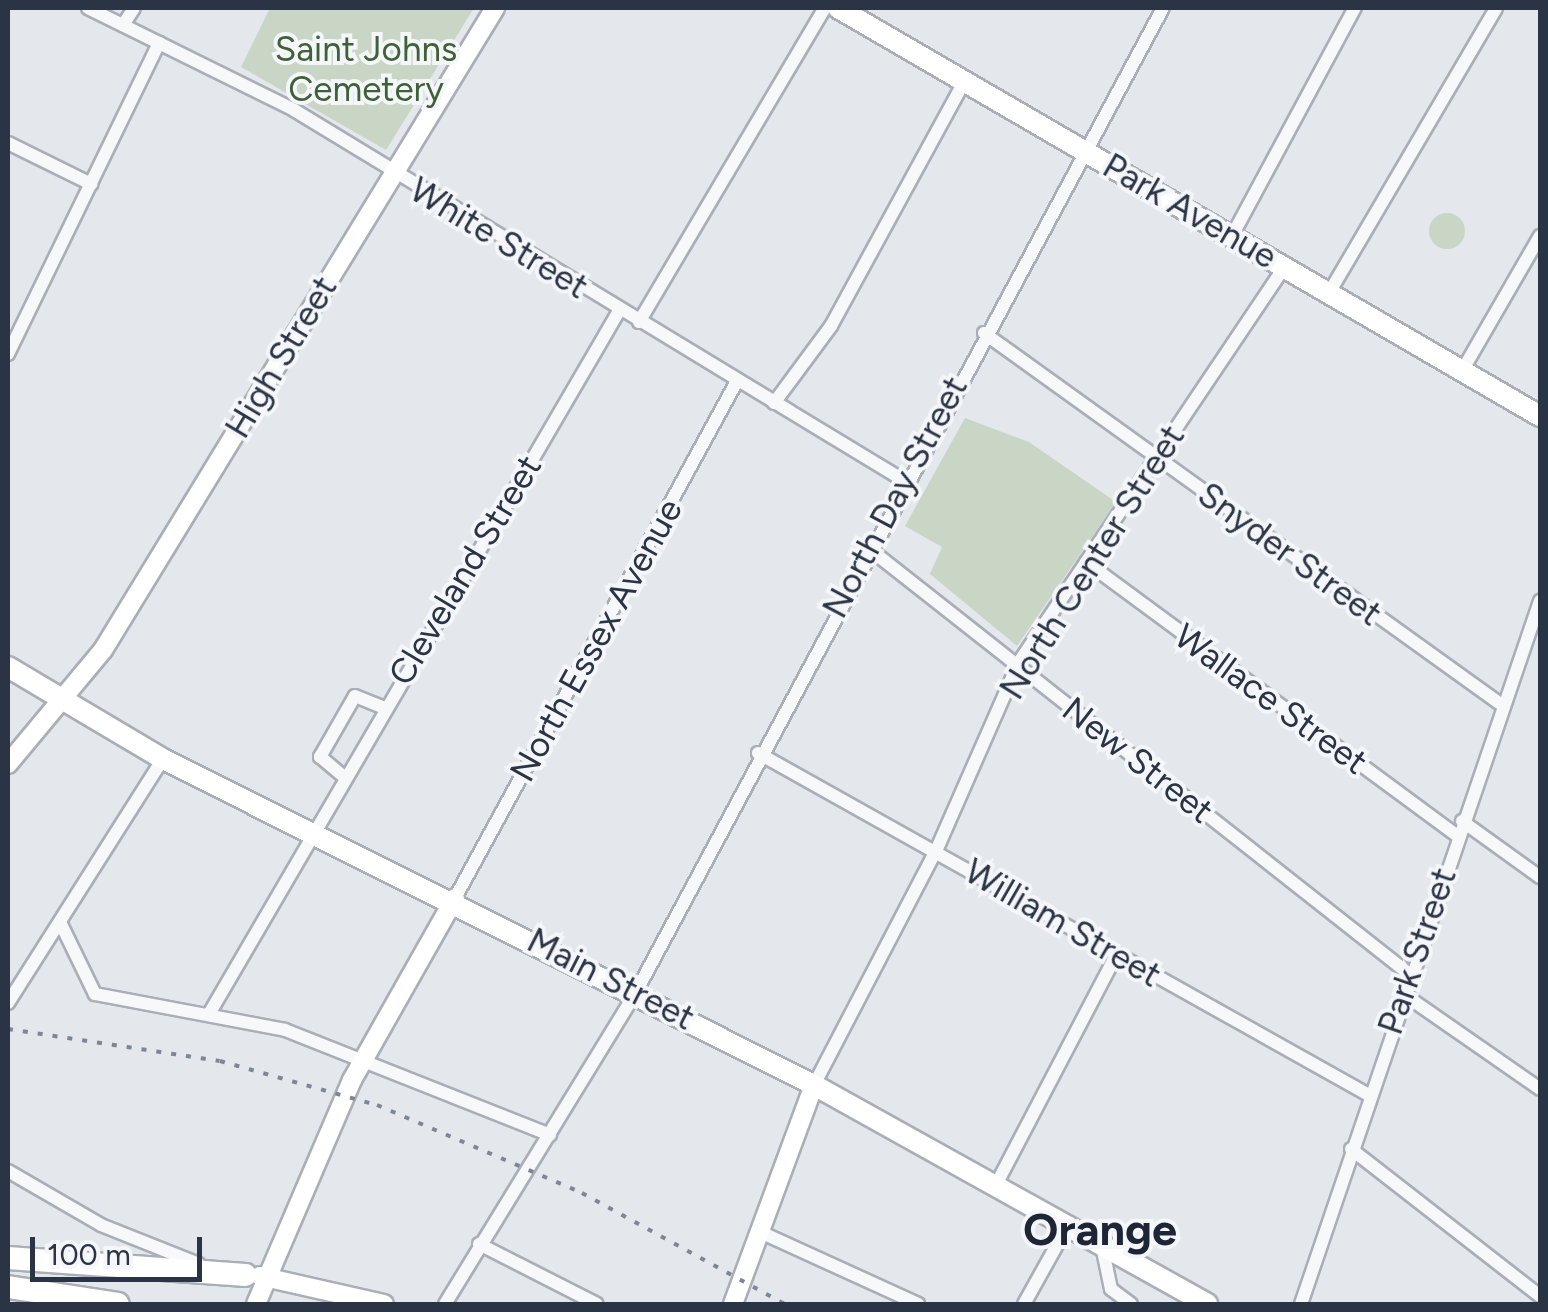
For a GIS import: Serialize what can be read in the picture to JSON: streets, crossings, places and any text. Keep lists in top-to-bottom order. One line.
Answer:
{"streets":{"main road":["Park Avenue","High Street","Main Street"],"street":["White Street","North Day Street","Snyder Street","North Center Street","Cleveland Street","North Essex Avenue","Wallace Street","New Street","William Street","Park Street"]},"crossings":[["Park Avenue","North Day Street"],["Park Avenue","North Center Street"],["White Street","High Street"],["White Street","North Day Street"],["White Street","Cleveland Street"],["White Street","North Essex Avenue"],["High Street","Main Street"],["North Day Street","Snyder Street"],["North Day Street","New Street"],["North Day Street","William Street"],["North Day Street","Main Street"],["Snyder Street","North Center Street"],["Snyder Street","Park Street"],["North Center Street","Wallace Street"],["North Center Street","New Street"],["North Center Street","William Street"],["North Center Street","Main Street"],["Cleveland Street","Main Street"],["North Essex Avenue","Main Street"],["Wallace Street","Park Street"],["New Street","Park Street"],["William Street","Park Street"]],"districts":["Orange"],"parks":["Saint Johns Cemetery"],"scale_bar":"100 m"}
